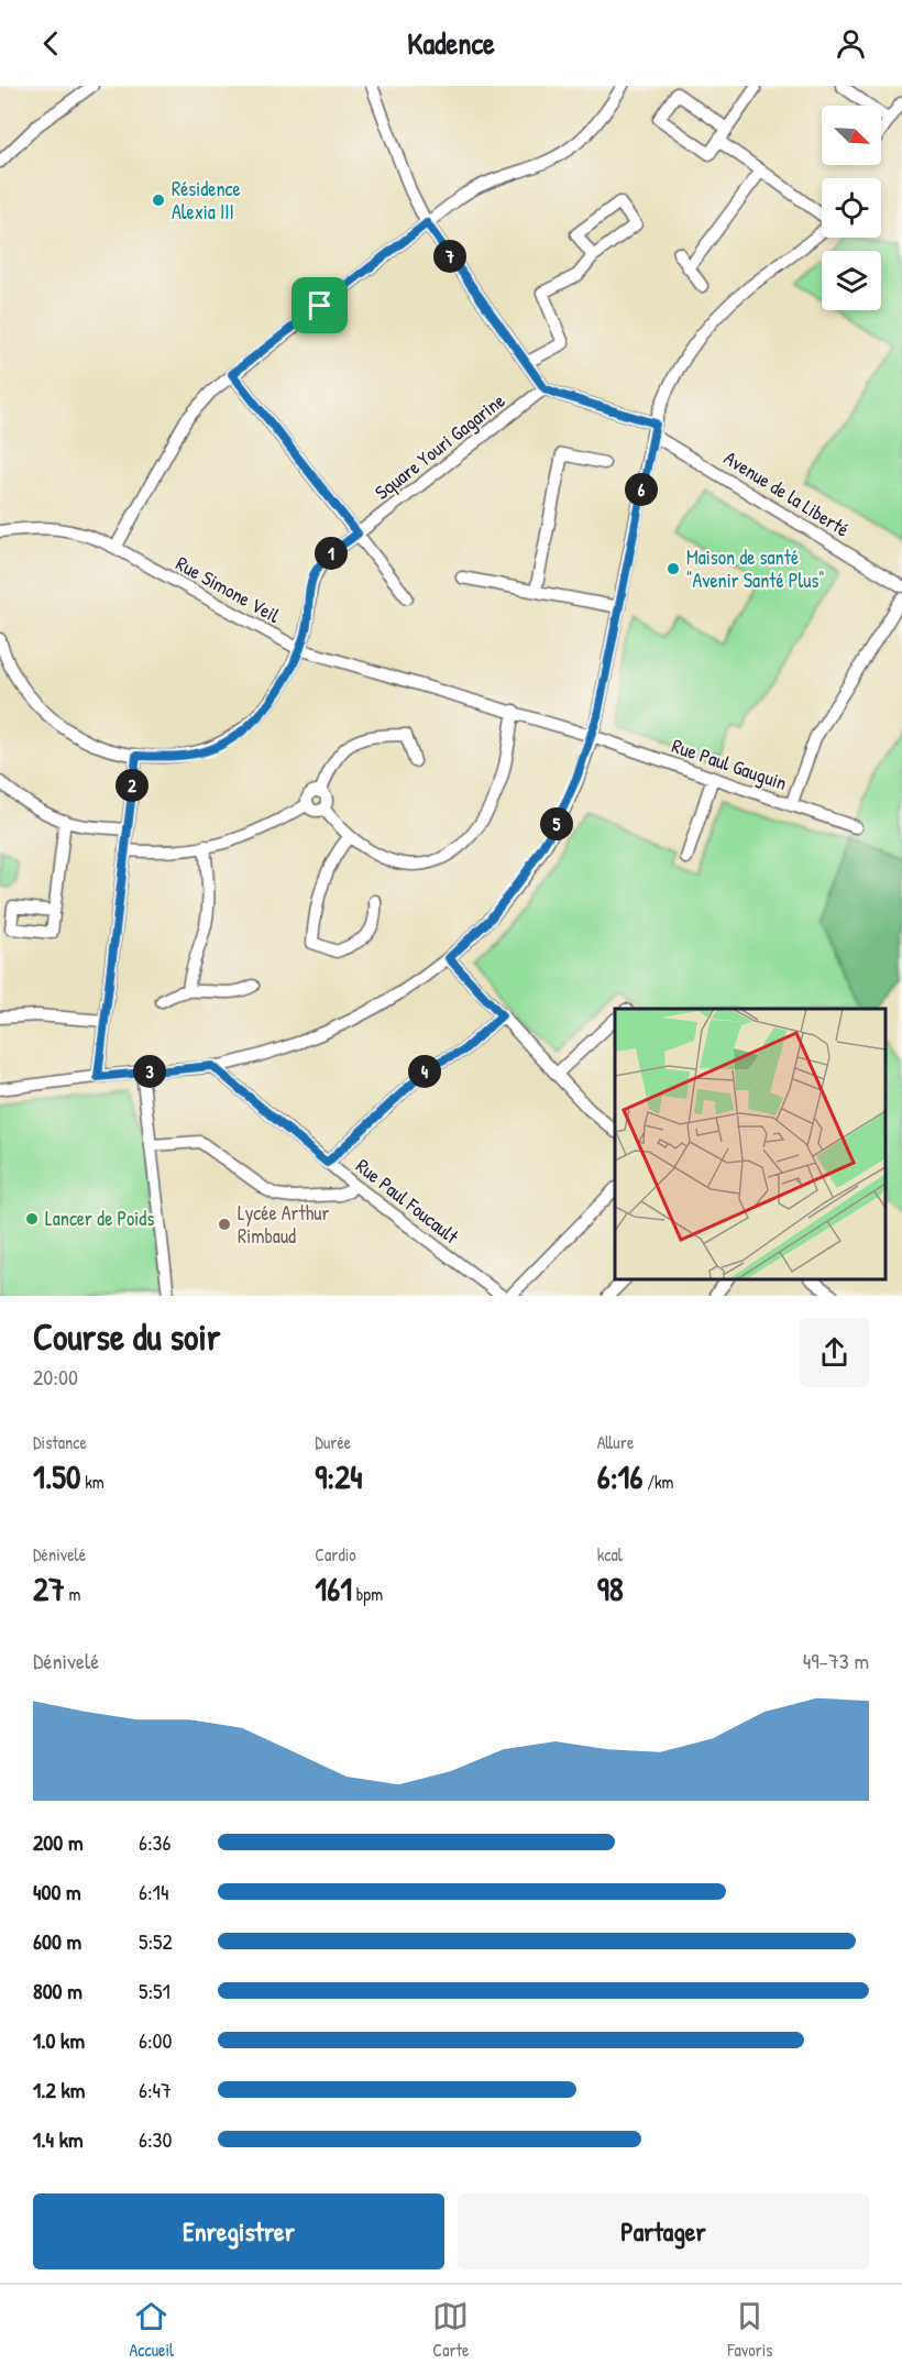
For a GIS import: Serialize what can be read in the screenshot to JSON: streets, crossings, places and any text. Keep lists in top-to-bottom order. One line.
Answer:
{"streets":{"street":["Square Youri Gagarine","Avenue de la Liberté","Rue Simone Veil","Rue Paul Gauguin","Rue Paul Foucault"]},"crossings":[["Square Youri Gagarine","Avenue de la Liberté"],["Square Youri Gagarine","Rue Simone Veil"],["Rue Simone Veil","Rue Paul Gauguin"]],"places":["Résidence Alexia III","Maison de santé \"Avenir Santé Plus\"","Lancer de Poids","Lycée Arthur Rimbaud"],"north":"bottom right","page":{"header":"Kadence","pins":["7","6","1","2","5","3","4"],"heading":["Course du soir","20:00"],"stats":[["Distance","1.50 km"],["Durée","9:24"],["Allure","6:16 /km"],["Dénivelé","27 m"],["Cardio","161 bpm"],["kcal","98"]],"chart":["Dénivelé","49–73 m"],"list":[{"name":"200 m","note":"6:36"},{"name":"400 m","note":"6:14"},{"name":"600 m","note":"5:52"},{"name":"800 m","note":"5:51"},{"name":"1.0 km","note":"6:00"},{"name":"1.2 km","note":"6:47"},{"name":"1.4 km","note":"6:30"}],"buttons":["Enregistrer","Partager"],"tabs":["Accueil","Carte","Favoris"]}}
